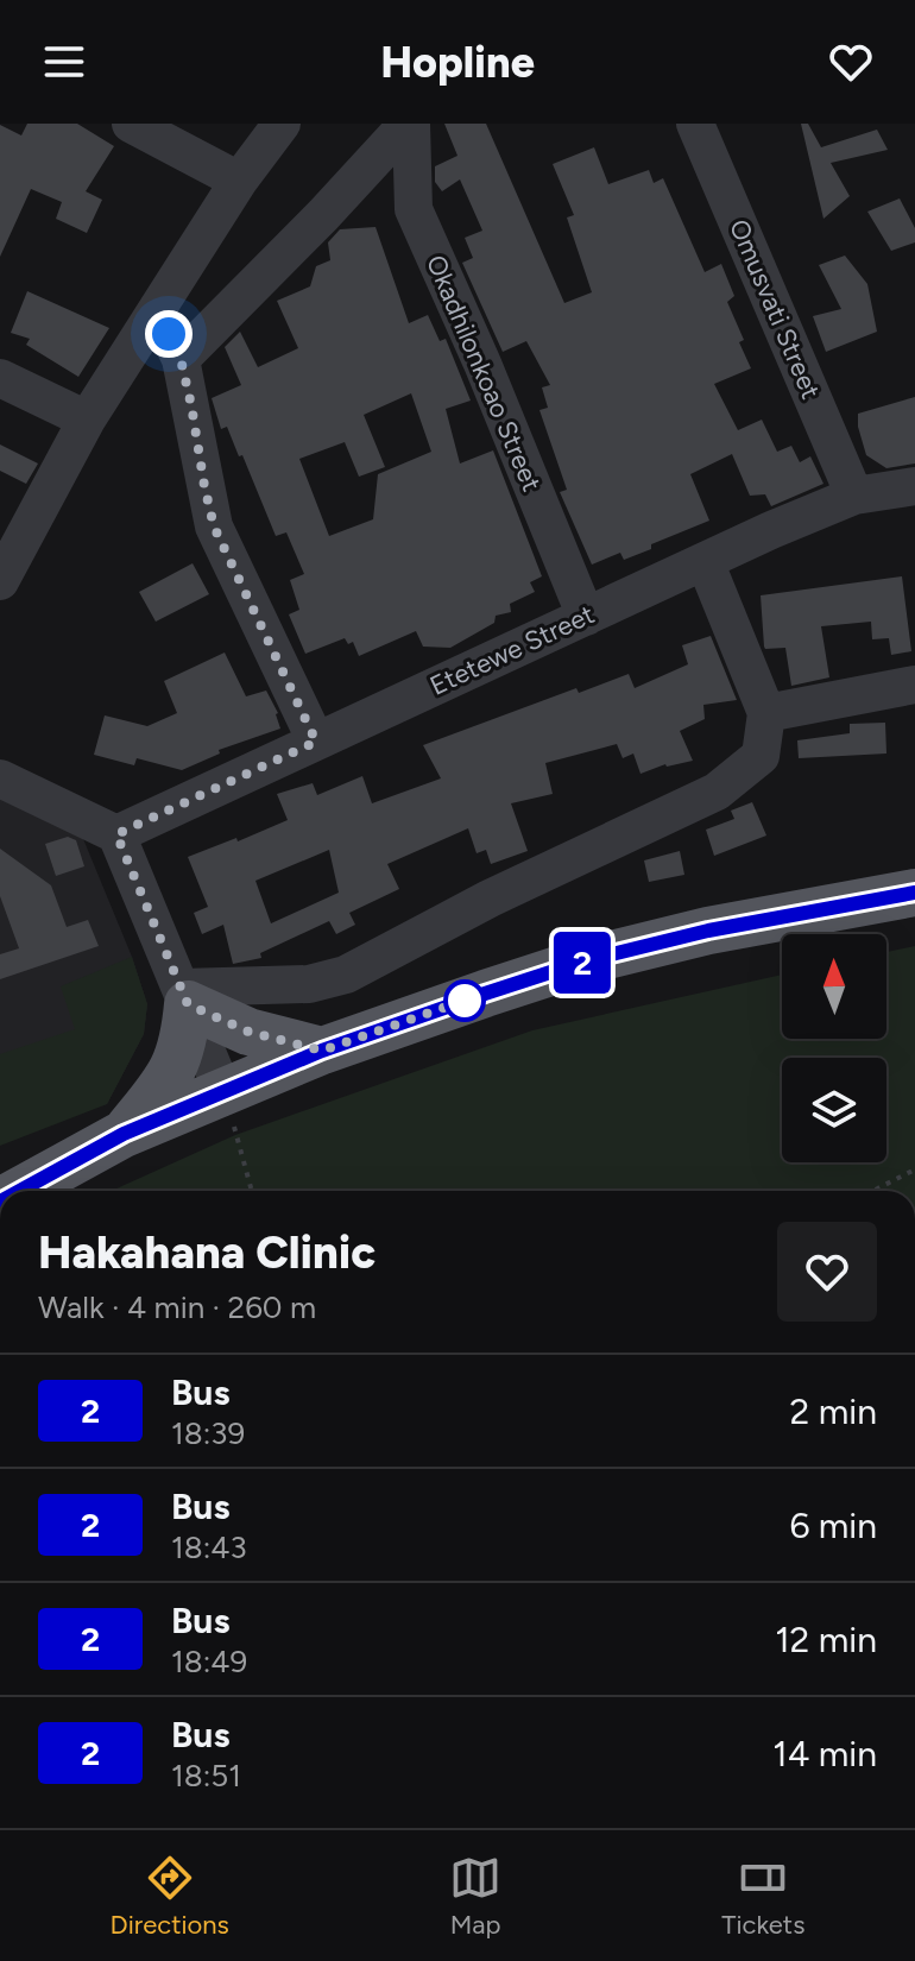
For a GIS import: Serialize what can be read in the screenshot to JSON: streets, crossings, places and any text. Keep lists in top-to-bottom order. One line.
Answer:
{"streets":{"street":["Omusvati Street","Okadhilonkoao Street","Etetewe Street"]},"crossings":[["Omusvati Street","Etetewe Street"],["Okadhilonkoao Street","Etetewe Street"]],"lines":["bus line 2"],"north":"top","page":{"header":"Hopline","on_map":"2","heading":["Hakahana Clinic","Walk · 4 min · 260 m"],"list":[{"mark":"2","name":"Bus","note":"18:39","value":"2 min"},{"mark":"2","name":"Bus","note":"18:43","value":"6 min"},{"mark":"2","name":"Bus","note":"18:49","value":"12 min"},{"mark":"2","name":"Bus","note":"18:51","value":"14 min"}],"tabs":["Directions","Map","Tickets"]}}
